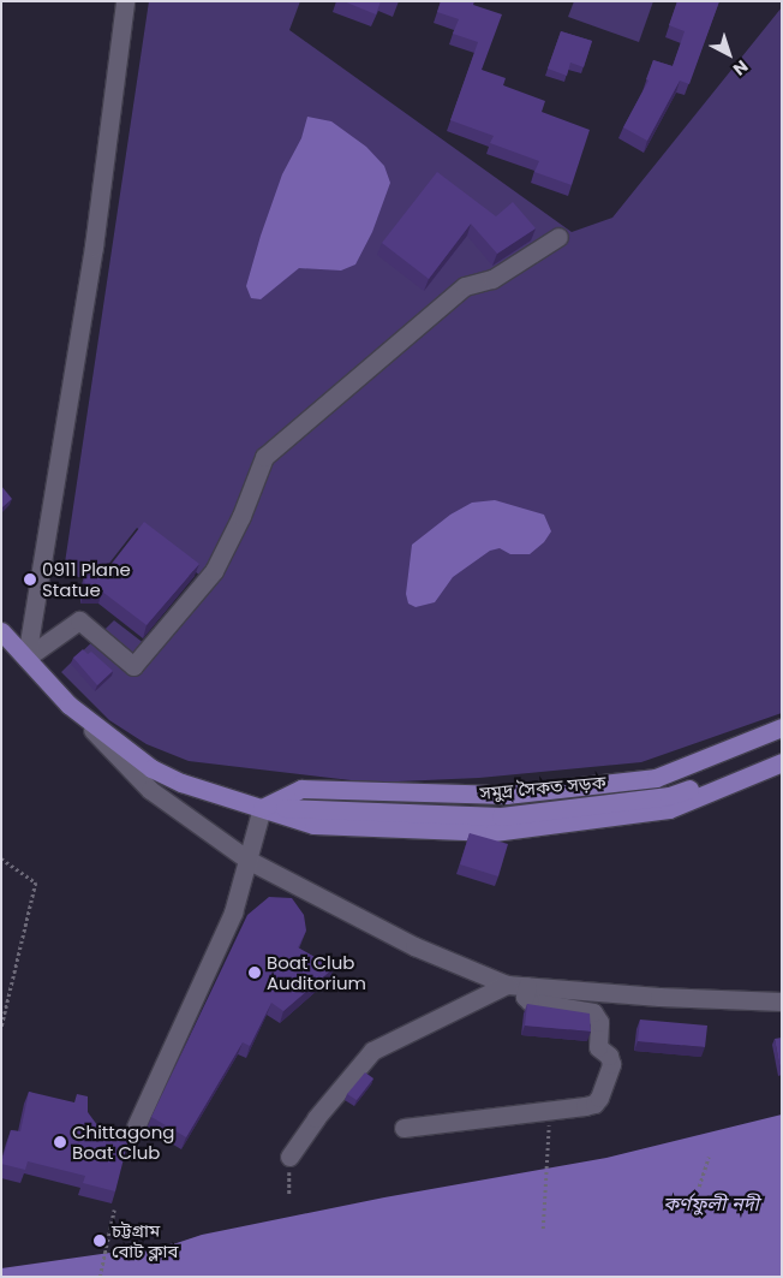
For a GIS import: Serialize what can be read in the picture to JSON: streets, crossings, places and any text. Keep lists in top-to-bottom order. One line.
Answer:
{"streets":{"main road":["সমুদ্র সৈকত সড়ক"]},"water":["কর্ণফুলী নদী"],"places":["0911 Plane Statue","Boat Club Auditorium","Chittagong Boat Club","চট্টগ্রাম বোট ক্লাব"],"north":"bottom right"}
